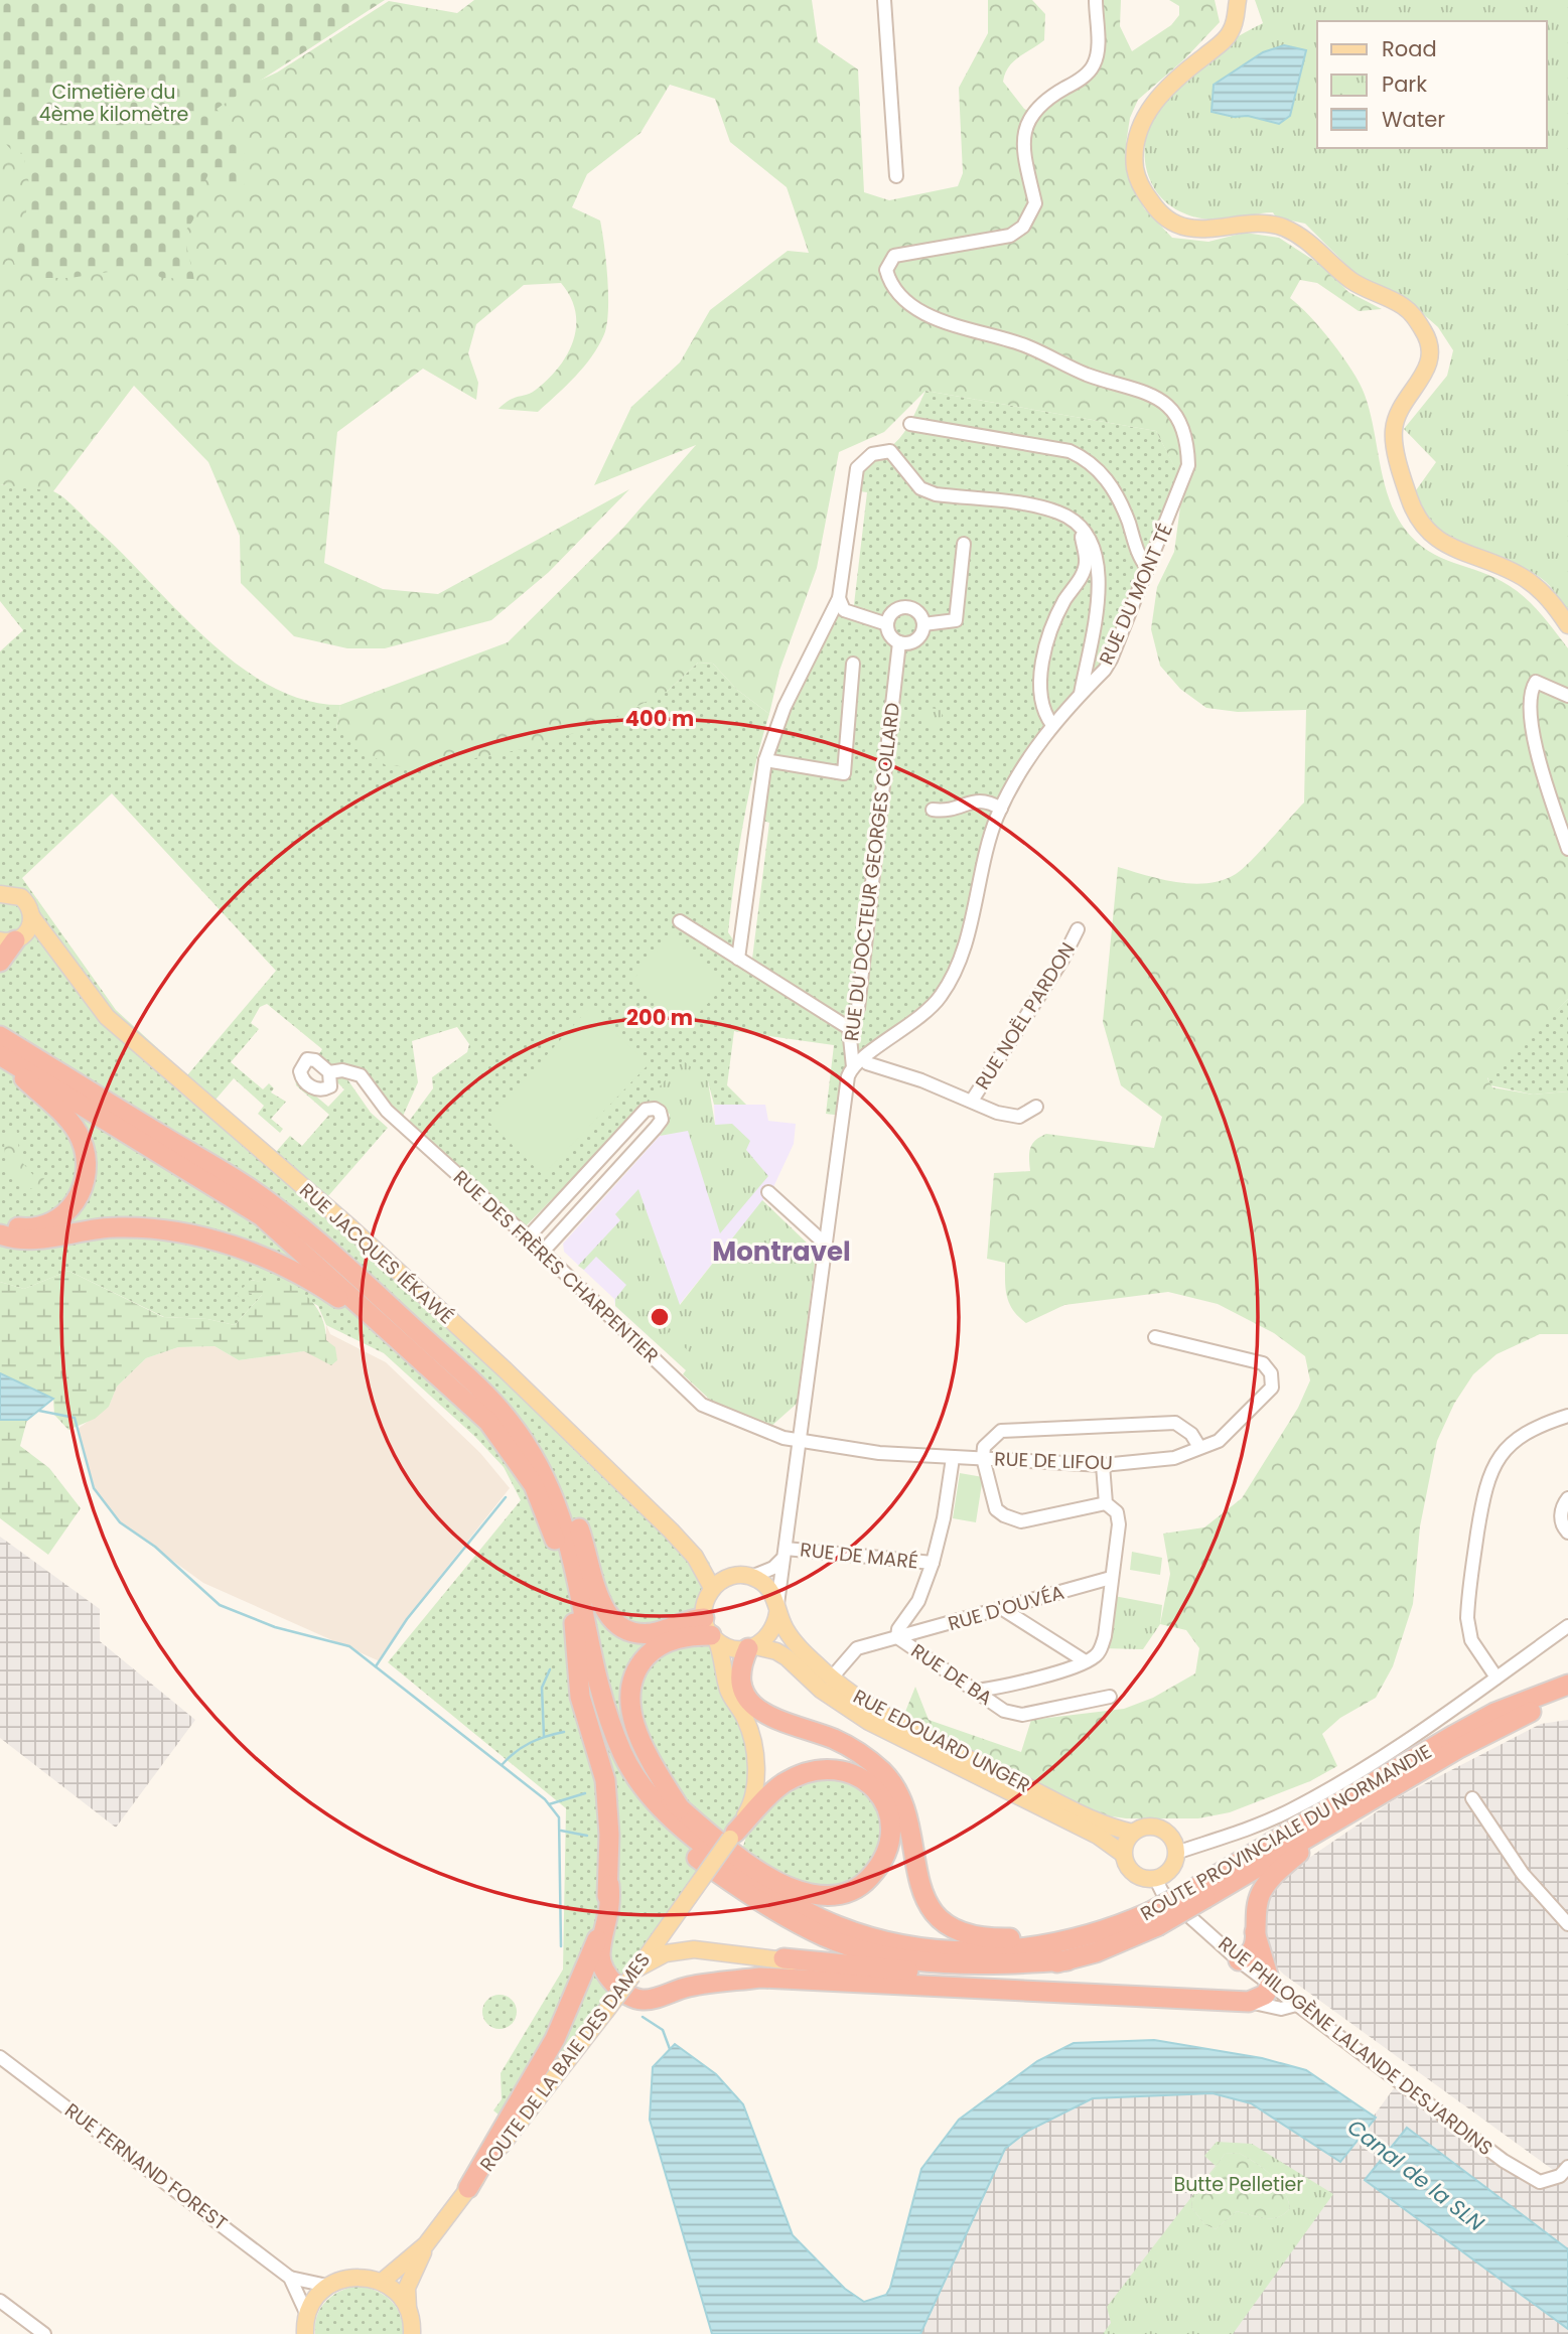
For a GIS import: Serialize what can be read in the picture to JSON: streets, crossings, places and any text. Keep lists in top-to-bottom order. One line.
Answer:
{"streets":{"highway":["ROUTE PROVINCIALE DU NORMANDIE"],"main road":["RUE JACQUES IÉKAWÉ","RUE EDOUARD UNGER","ROUTE DE LA BAIE DES DAMES"],"street":["RUE DU MONT TÉ","RUE DU DOCTEUR GEORGES COLLARD","RUE NOËL PARDON","RUE DES FRÈRES CHARPENTIER","RUE DE LIFOU","RUE DE MARÉ","RUE D'OUVÉA","RUE DE BA","RUE PHILOGÈNE LALANDE DESJARDINS","RUE FERNAND FOREST"]},"crossings":[["RUE DU MONT TÉ","RUE DU DOCTEUR GEORGES COLLARD"],["RUE DU DOCTEUR GEORGES COLLARD","RUE JACQUES IÉKAWÉ"],["RUE DU DOCTEUR GEORGES COLLARD","RUE DES FRÈRES CHARPENTIER"],["RUE DU DOCTEUR GEORGES COLLARD","RUE DE LIFOU"],["RUE DU DOCTEUR GEORGES COLLARD","RUE DE MARÉ"],["RUE DU DOCTEUR GEORGES COLLARD","RUE EDOUARD UNGER"],["RUE JACQUES IÉKAWÉ","RUE EDOUARD UNGER"],["RUE DES FRÈRES CHARPENTIER","RUE DE LIFOU"],["RUE DE LIFOU","RUE DE BA"],["RUE DE MARÉ","RUE DE BA"],["RUE D'OUVÉA","RUE DE BA"],["RUE D'OUVÉA","RUE EDOUARD UNGER"],["RUE EDOUARD UNGER","RUE PHILOGÈNE LALANDE DESJARDINS"]],"districts":["Montravel"],"water":["Canal de la SLN"],"parks":["Cimetière du 4ème kilomètre","Butte Pelletier"],"legend":["Road","Park","Water"],"rings":["400 m","200 m"]}
